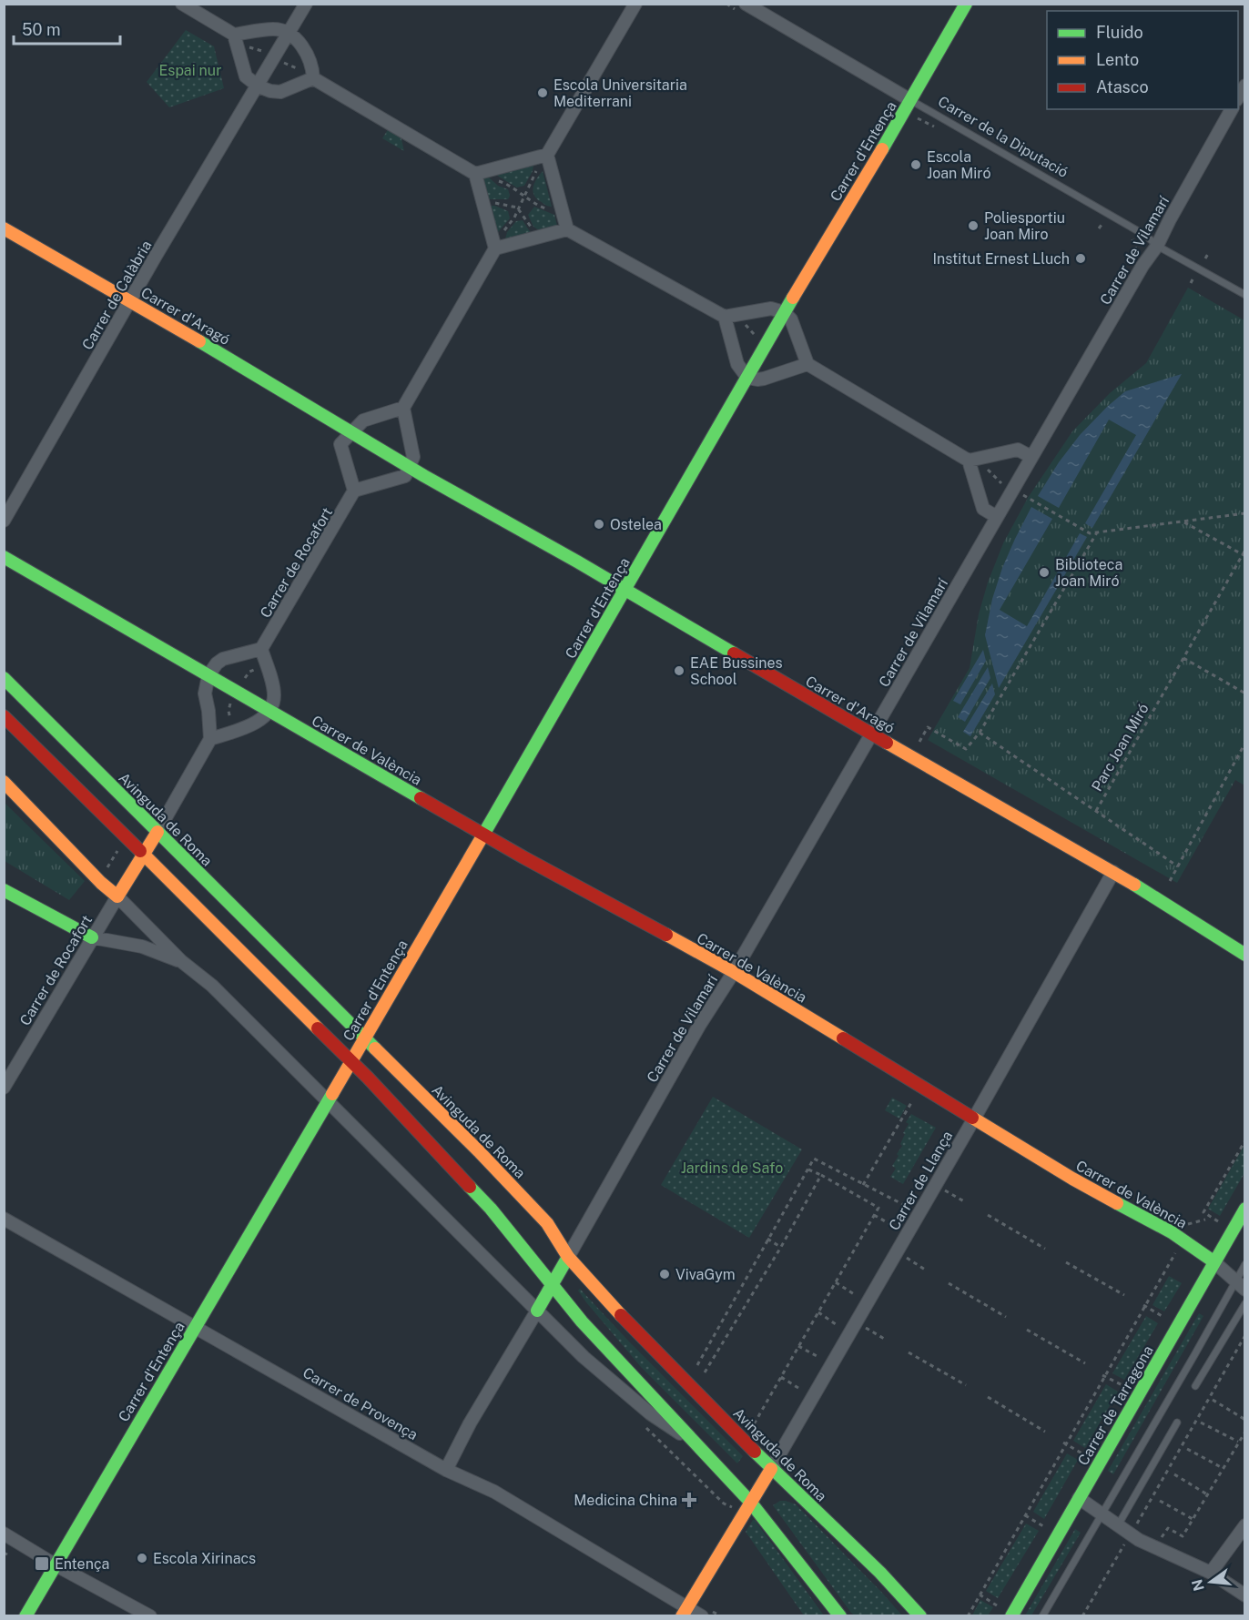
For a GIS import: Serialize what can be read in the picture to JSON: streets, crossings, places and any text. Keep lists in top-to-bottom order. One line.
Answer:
{"streets":{"street":["Carrer de la Diputació","Carrer d'Entença","Carrer de Vilamarí","Carrer de Calàbria","Carrer d'Aragó","Carrer de Rocafort","Carrer de València","Avinguda de Roma","Carrer de Llança","Carrer de Provença","Carrer de Tarragona"],"path":["Parc Joan Miró"]},"crossings":[["Carrer de la Diputació","Carrer d'Entença"],["Carrer de la Diputació","Carrer de Vilamarí"],["Carrer d'Entença","Carrer d'Aragó"],["Carrer d'Entença","Carrer de València"],["Carrer d'Entença","Avinguda de Roma"],["Carrer d'Entença","Carrer de Provença"],["Carrer de Vilamarí","Carrer d'Aragó"],["Carrer de Vilamarí","Carrer de València"],["Carrer de Vilamarí","Avinguda de Roma"],["Carrer de Calàbria","Carrer d'Aragó"],["Carrer d'Aragó","Carrer de Llança"],["Carrer de València","Carrer de Llança"],["Carrer de València","Carrer de Tarragona"],["Avinguda de Roma","Carrer de Llança"],["Carrer de Llança","Carrer de Provença"]],"parks":["Espai nur","Jardins de Safo"],"places":{"other":["Escola Universitaria Mediterrani","Escola Joan Miró","Poliesportiu Joan Miro","Institut Ernest Lluch","Ostelea","Biblioteca Joan Miró","EAE Bussines School","VivaGym","Escola Xirinacs"],"health":["Medicina China"],"transit":["Entença"]},"legend":["Fluido","Lento","Atasco"],"scale_bar":"50 m","north":"left"}
